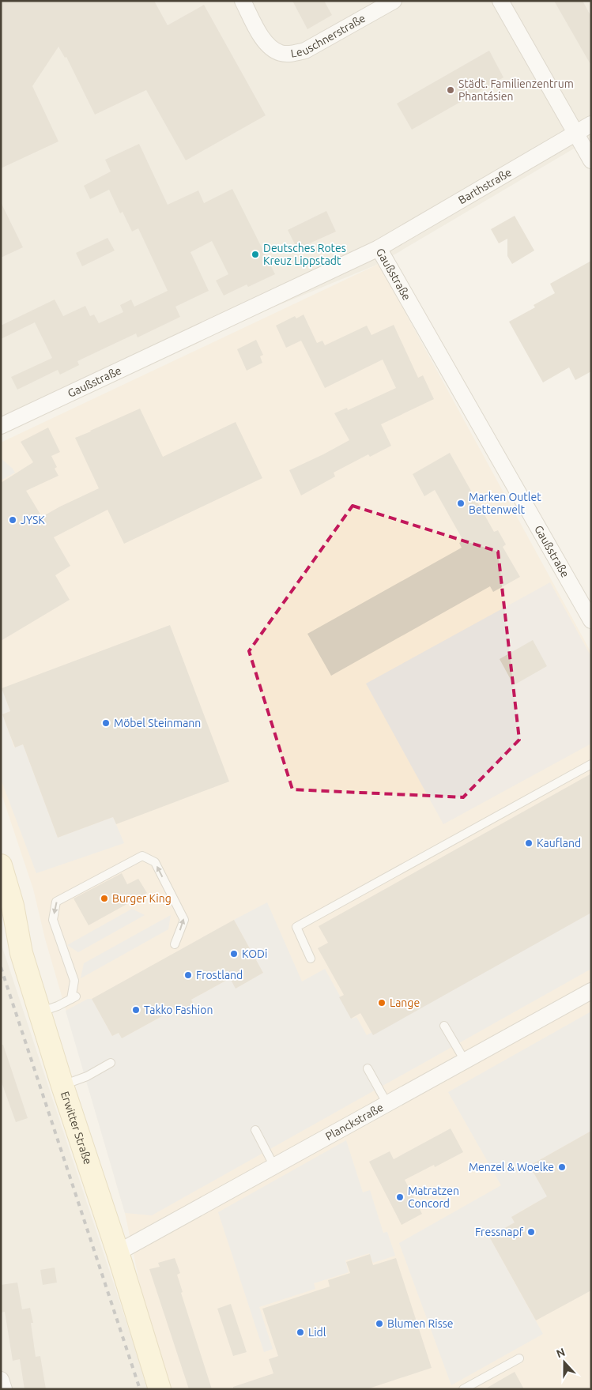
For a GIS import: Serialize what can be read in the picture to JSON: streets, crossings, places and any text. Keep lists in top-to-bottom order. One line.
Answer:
{"streets":{"main road":["Erwitter Straße"],"street":["Leuschnerstraße","Barthstraße","Gaußstraße","Planckstraße"]},"crossings":[["Barthstraße","Gaußstraße"],["Planckstraße","Erwitter Straße"]],"places":["Städt. Familienzentrum Phantásien","Deutsches Rotes Kreuz Lippstadt","Marken Outlet Bettenwelt","JYSK","Möbel Steinmann","Kaufland","Burger King","KODi","Frostland","Lange","Takko Fashion","Menzel & Woelke","Matratzen Concord","Fressnapf","Blumen Risse","Lidl"],"north":"top"}
